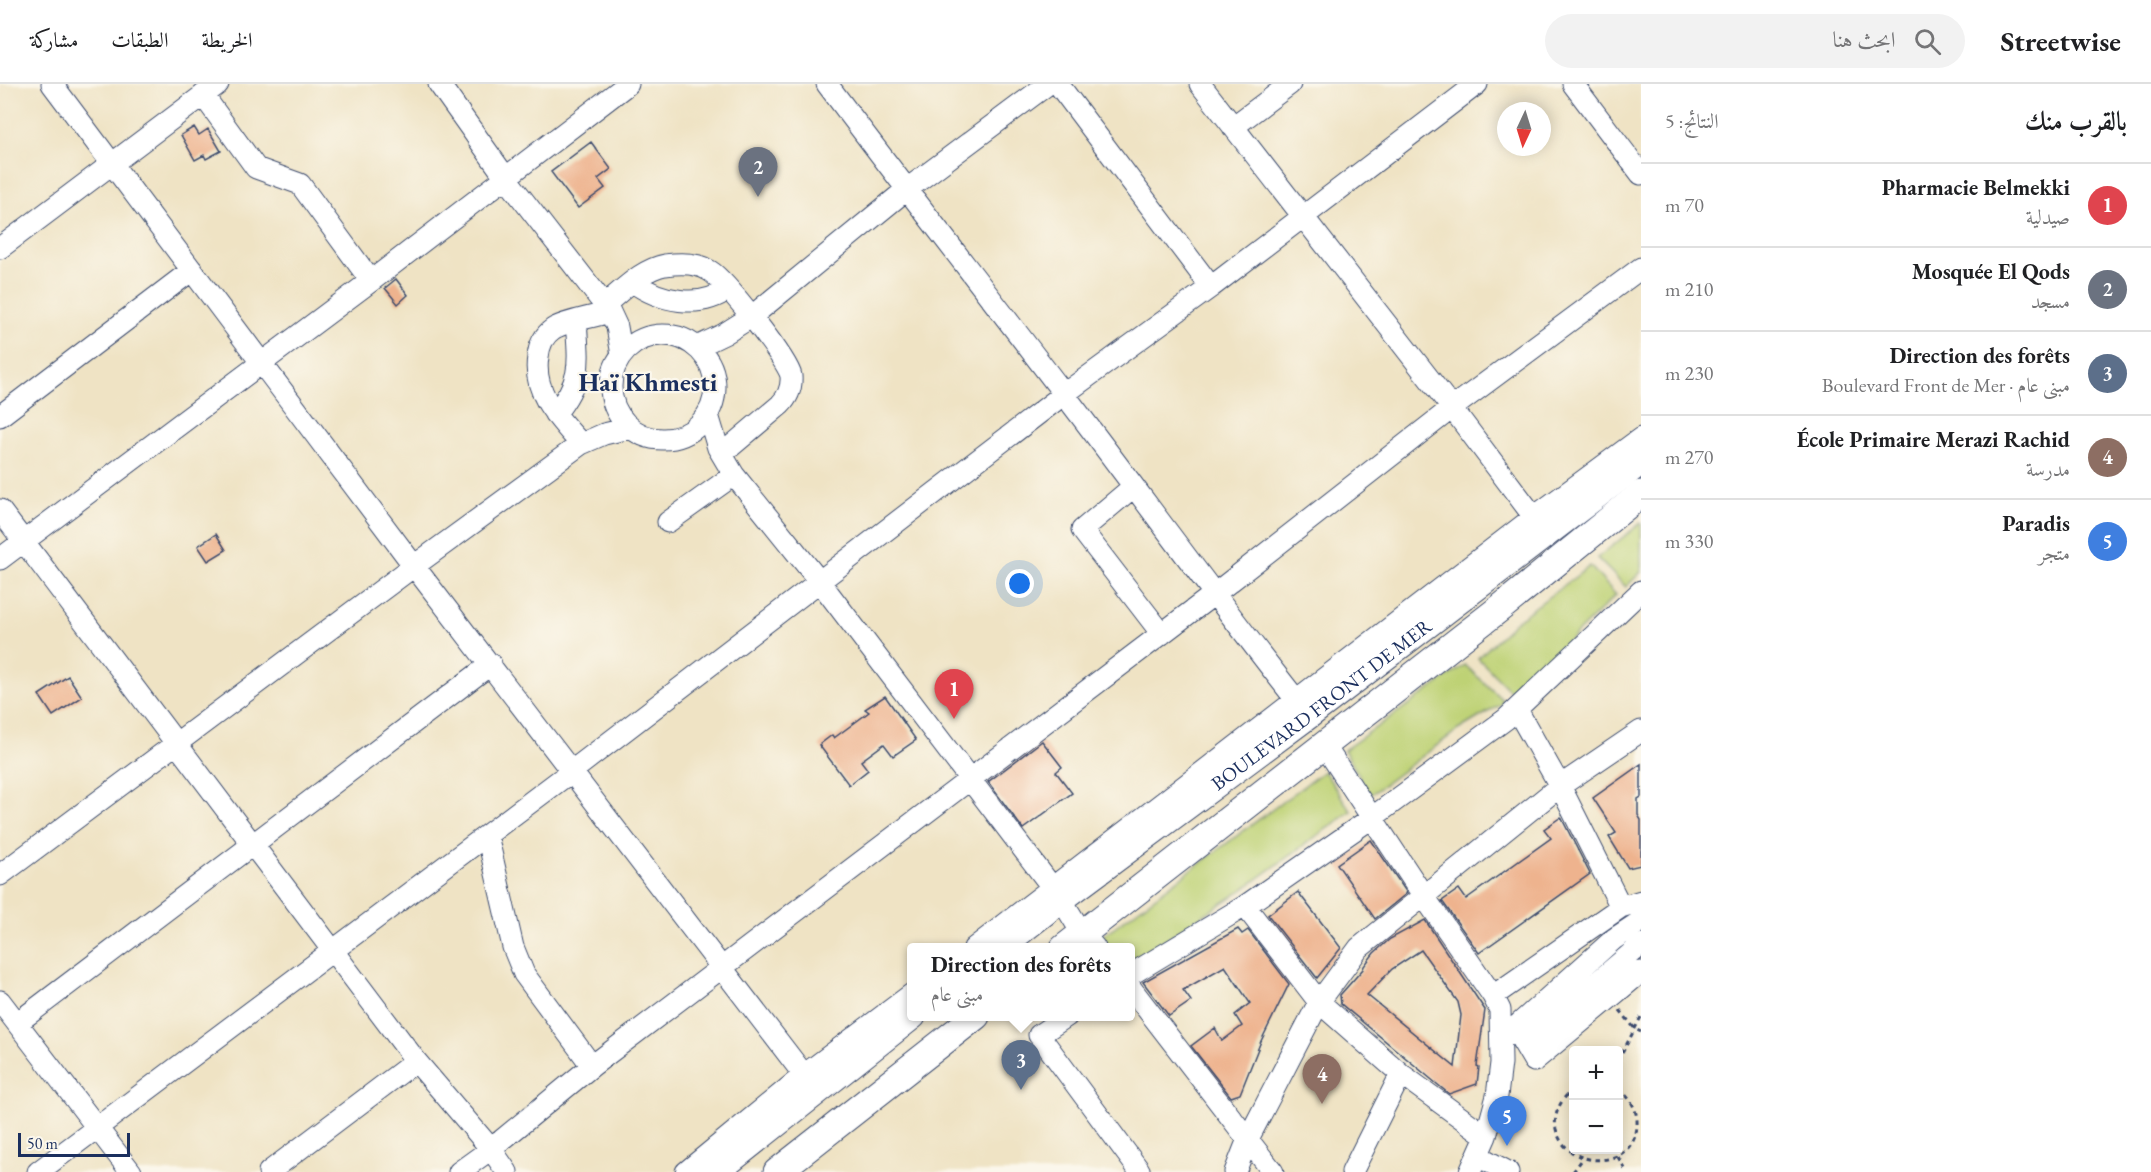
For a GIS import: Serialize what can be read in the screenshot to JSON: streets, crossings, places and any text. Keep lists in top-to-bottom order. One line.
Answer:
{"streets":{"main road":["BOULEVARD FRONT DE MER"]},"districts":["Haï Khmesti"],"scale_bar":"50 m","north":"bottom","page":{"header":"Streetwise","search":"ابحث هنا","nav":["الخريطة","الطبقات","مشاركة"],"heading":["بالقرب منك","النتائج: 5"],"pins":["2","1","3","4","5"],"list":[{"mark":"1","name":"Pharmacie Belmekki","note":"صيدلية","value":"70 m"},{"mark":"2","name":"Mosquée El Qods","note":"مسجد","value":"210 m"},{"mark":"3","name":"Direction des forêts","note":"مبنى عام · Boulevard Front de Mer","value":"230 m"},{"mark":"4","name":"École Primaire Merazi Rachid","note":"مدرسة","value":"270 m"},{"mark":"5","name":"Paradis","note":"متجر","value":"330 m"}],"popup":["Direction des forêts","مبنى عام"],"map_buttons":["+","−"],"scale":"50 m"}}
